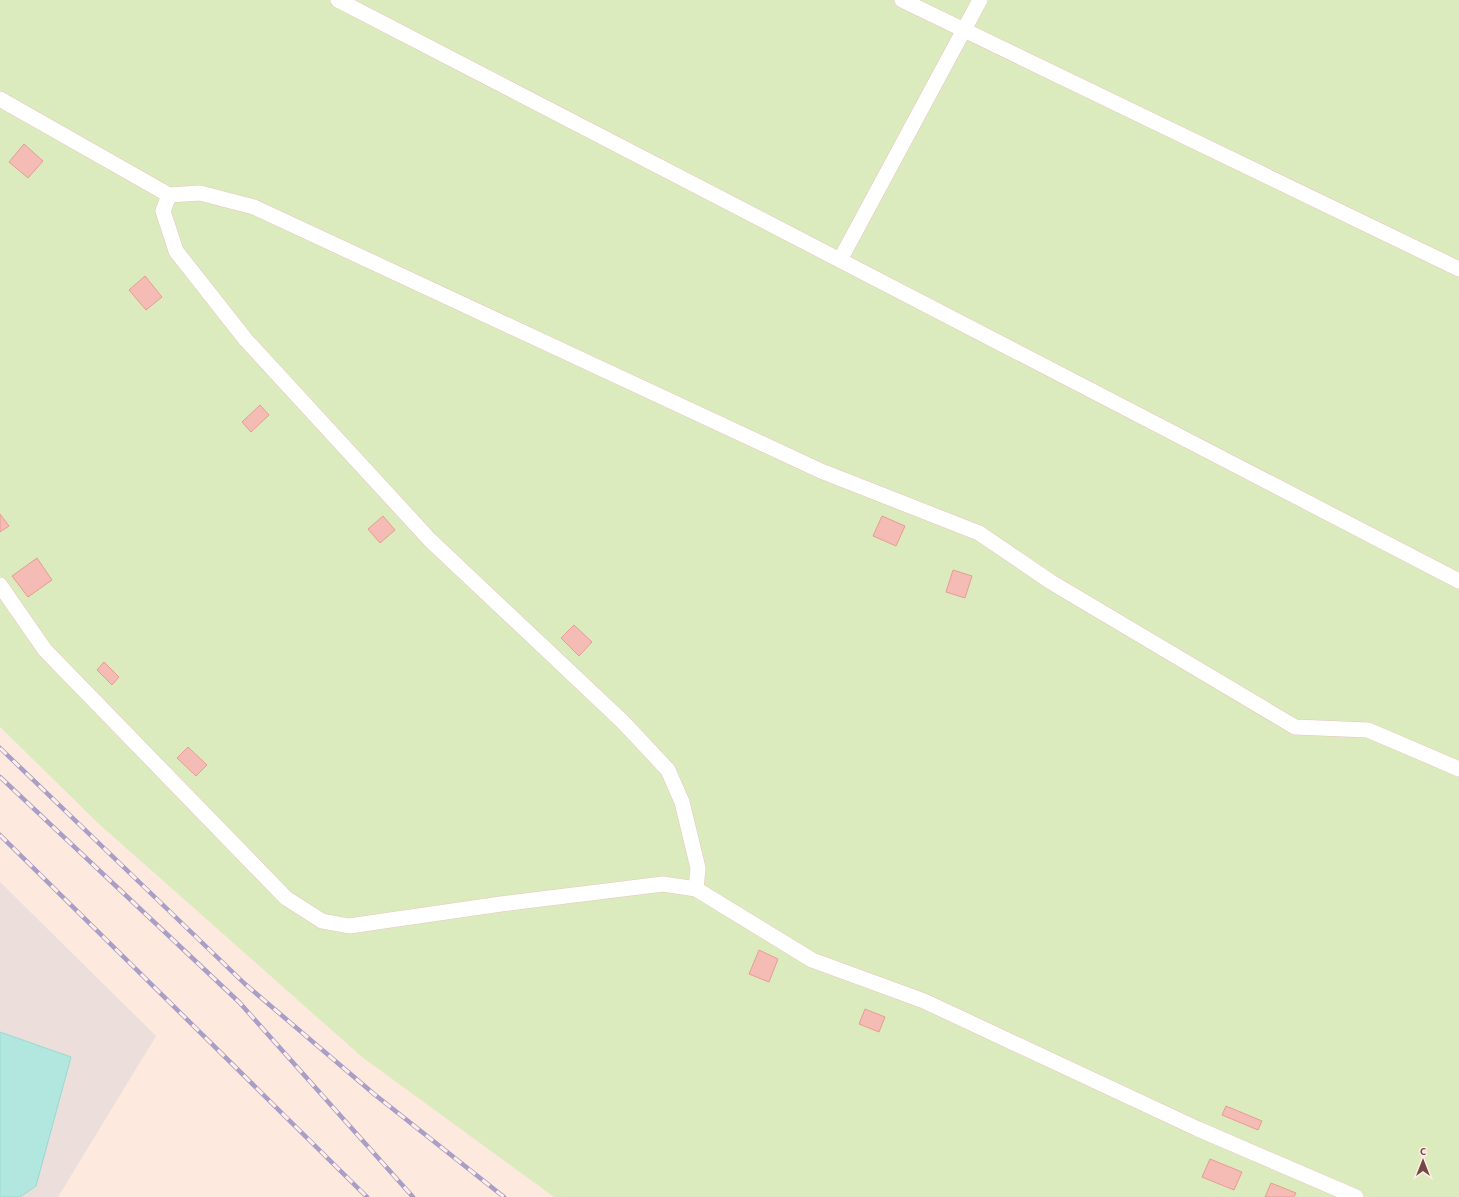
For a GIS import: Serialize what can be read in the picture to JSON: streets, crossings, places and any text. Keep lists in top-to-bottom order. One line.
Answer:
{"north":"top"}
